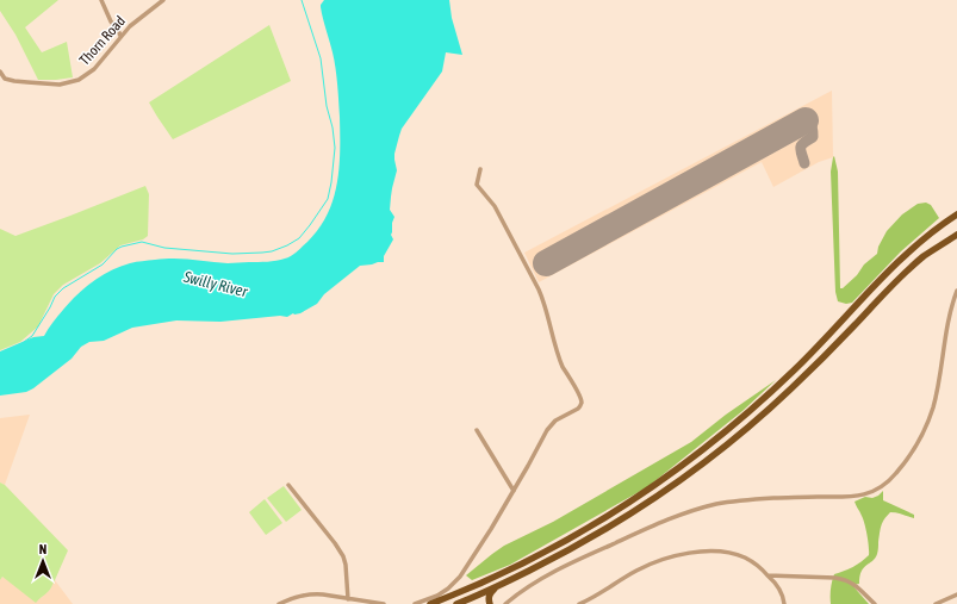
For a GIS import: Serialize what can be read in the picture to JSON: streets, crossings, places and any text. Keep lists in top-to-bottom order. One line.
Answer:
{"streets":{"street":["Thorn Road"]},"water":["Swilly River"],"north":"top"}
